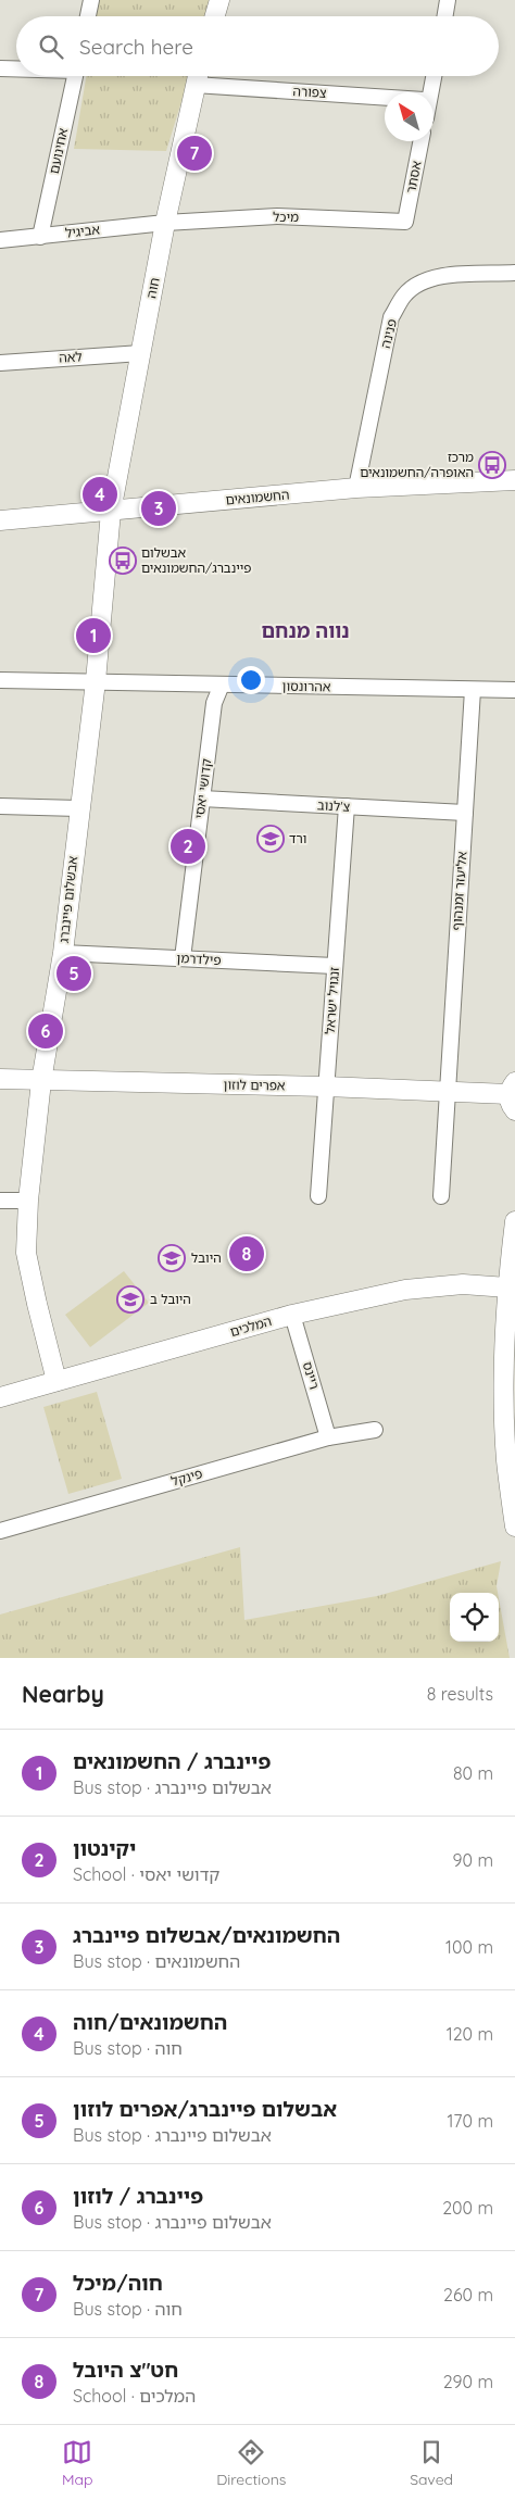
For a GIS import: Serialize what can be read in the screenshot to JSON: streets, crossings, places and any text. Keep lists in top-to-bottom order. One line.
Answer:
{"streets":{"street":["צפורה","אחינועם","אסתר","מיכל","אביגיל","חוה","פנינה","לאה","החשמונאים","אהרונסון","קדושי יאסי","צ'לנוב","אליעזר זמנהוף","אבשלום פיינברג","פילדרמן","זנגויל ישראל","אפרים לוזון","המלכים","ריינס","פינקל"]},"crossings":[["צפורה","חוה"],["אחינועם","אביגיל"],["אסתר","מיכל"],["מיכל","אביגיל"],["מיכל","חוה"],["אביגיל","חוה"],["חוה","לאה"],["חוה","החשמונאים"],["חוה","אבשלום פיינברג"],["פנינה","החשמונאים"],["החשמונאים","אבשלום פיינברג"],["אהרונסון","קדושי יאסי"],["אהרונסון","אליעזר זמנהוף"],["אהרונסון","אבשלום פיינברג"],["קדושי יאסי","צ'לנוב"],["קדושי יאסי","פילדרמן"],["צ'לנוב","אליעזר זמנהוף"],["צ'לנוב","זנגויל ישראל"],["אליעזר זמנהוף","אפרים לוזון"],["אבשלום פיינברג","פילדרמן"],["אבשלום פיינברג","אפרים לוזון"],["אבשלום פיינברג","המלכים"],["פילדרמן","זנגויל ישראל"],["זנגויל ישראל","אפרים לוזון"],["המלכים","ריינס"],["ריינס","פינקל"]],"districts":["נווה מנחם"],"places":{"bus stop":["מרכז האופרה/החשמונאים","אבשלום פיינברג/החשמונאים"],"school or university":["ורד","היובל","היובל ב"]},"north":"top left","page":{"search":"Search here","pins":["7","4","3","1","2","5","6","8"],"heading":["Nearby","8 results"],"list":[{"mark":"1","name":"פיינברג / החשמונאים","note":"Bus stop · אבשלום פיינברג","value":"80 m"},{"mark":"2","name":"יקינטון","note":"School · קדושי יאסי","value":"90 m"},{"mark":"3","name":"החשמונאים/אבשלום פיינברג","note":"Bus stop · החשמונאים","value":"100 m"},{"mark":"4","name":"החשמונאים/חוה","note":"Bus stop · חוה","value":"120 m"},{"mark":"5","name":"אבשלום פיינברג/אפרים לוזון","note":"Bus stop · אבשלום פיינברג","value":"170 m"},{"mark":"6","name":"פיינברג / לוזון","note":"Bus stop · אבשלום פיינברג","value":"200 m"},{"mark":"7","name":"חוה/מיכל","note":"Bus stop · חוה","value":"260 m"},{"mark":"8","name":"חט\"צ היובל","note":"School · המלכים","value":"290 m"}],"nav":["Map","Directions","Saved"]}}
